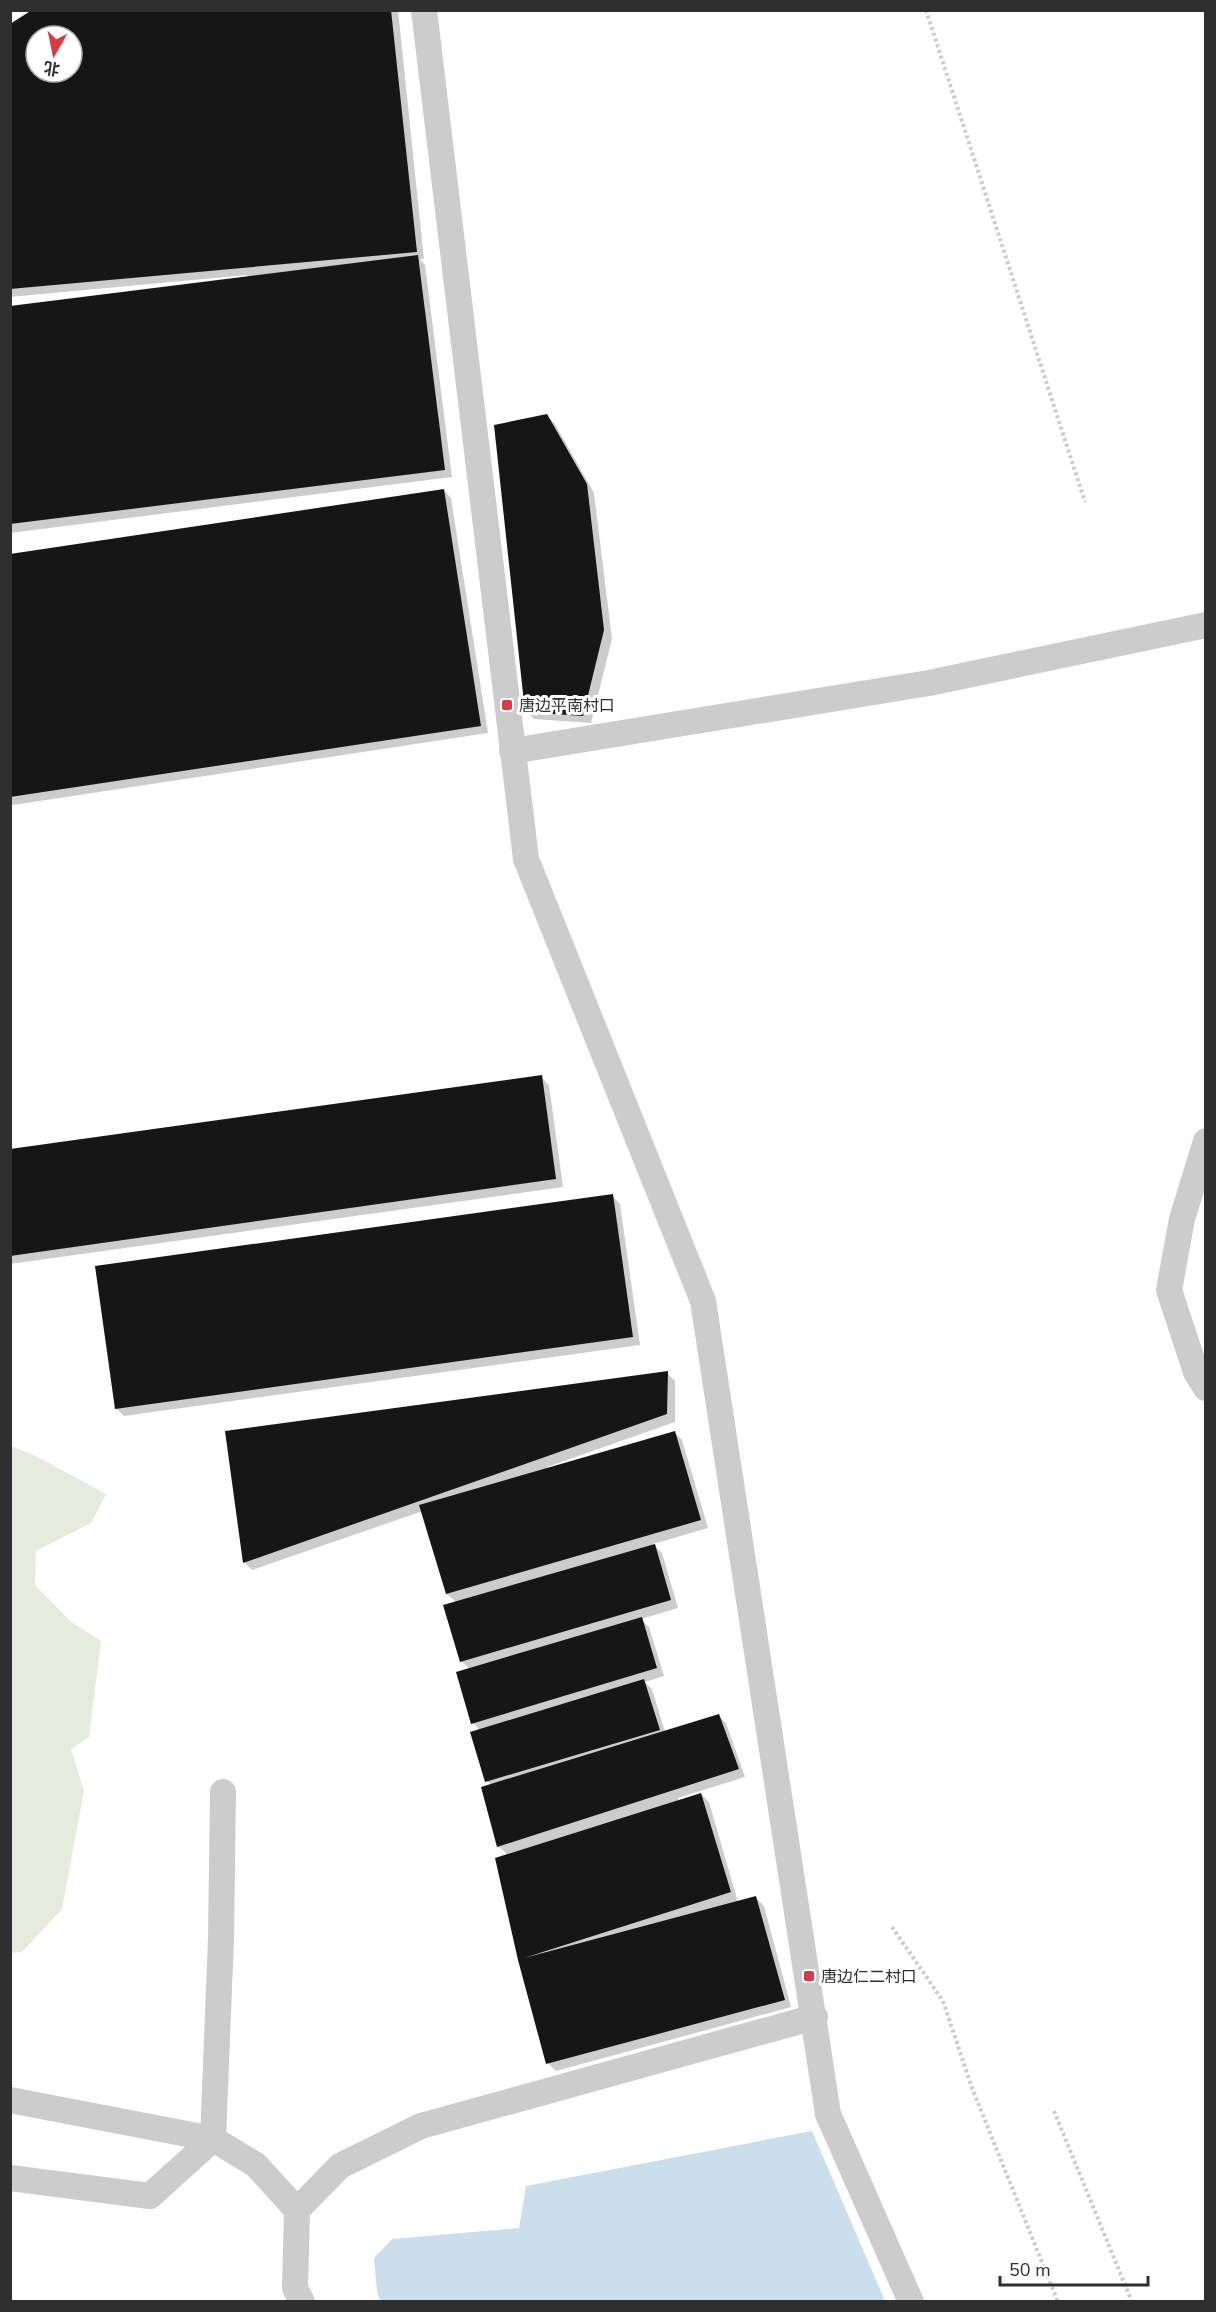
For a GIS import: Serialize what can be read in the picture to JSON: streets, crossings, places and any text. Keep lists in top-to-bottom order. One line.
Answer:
{"places":{"transit":["唐边平南村口","唐边仁二村口"]},"scale_bar":"50 m","north":"bottom"}
